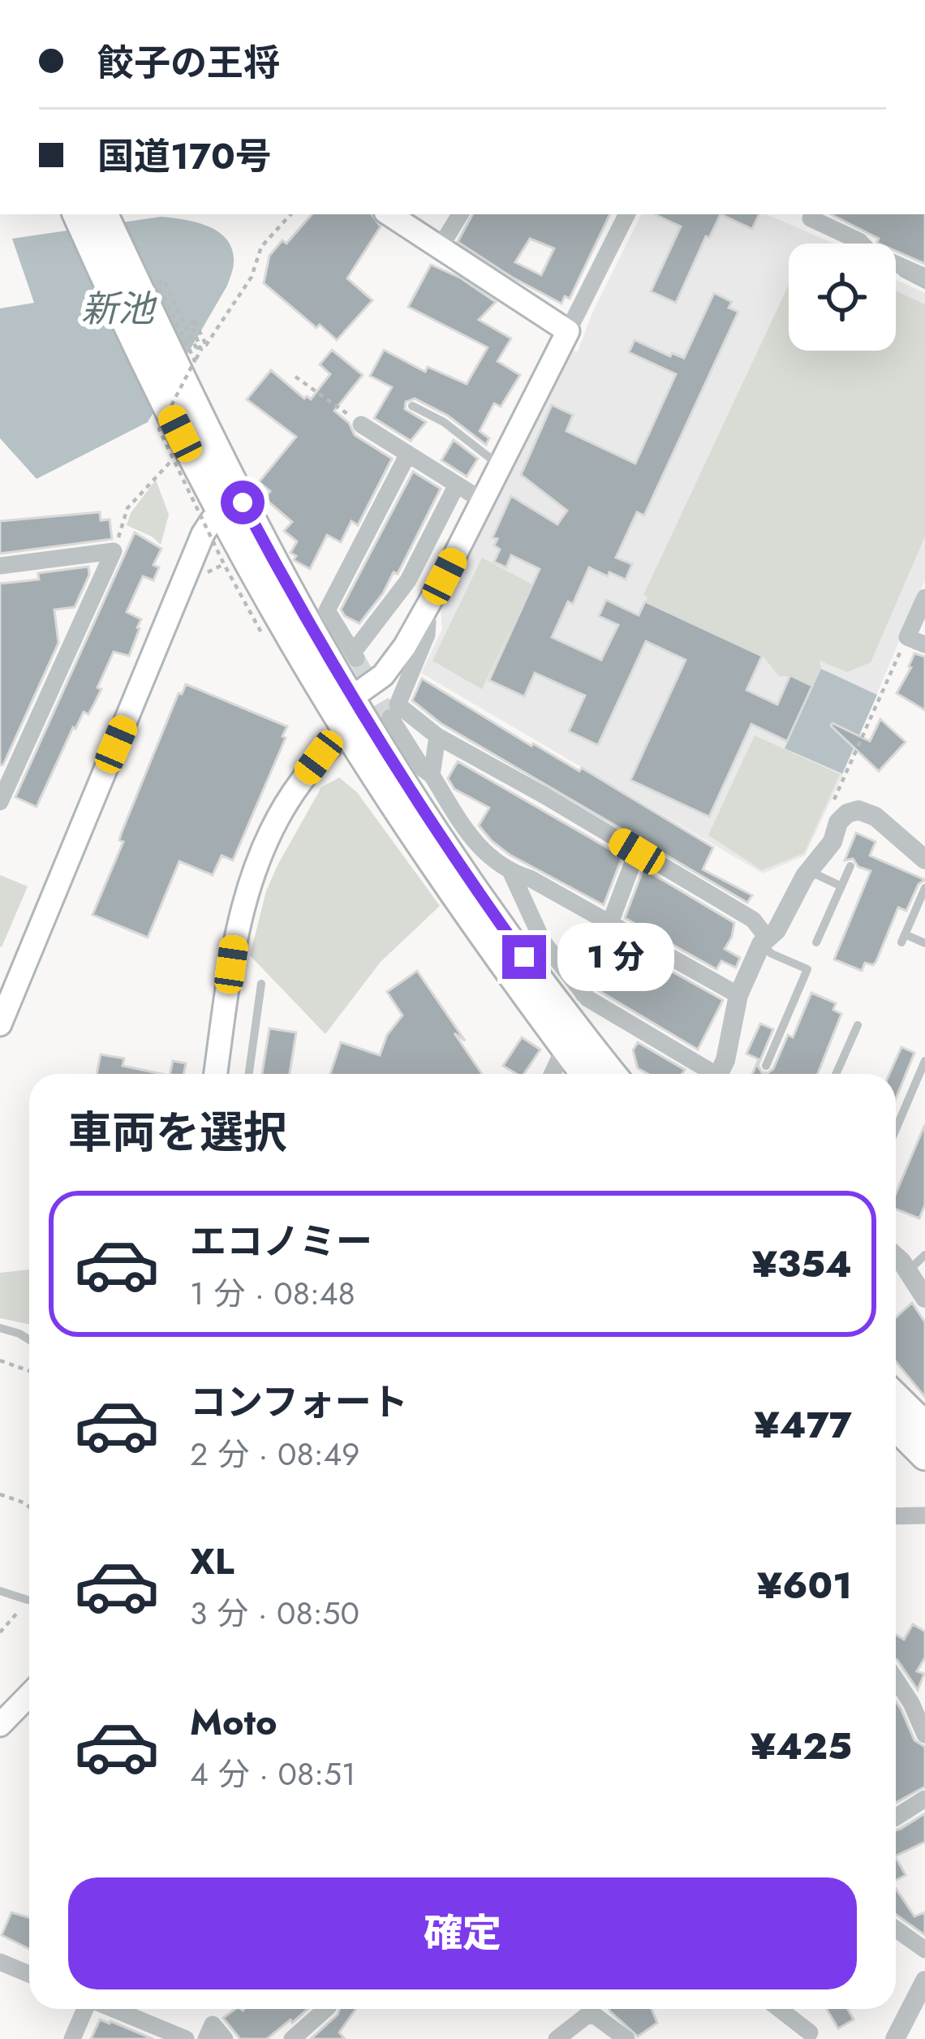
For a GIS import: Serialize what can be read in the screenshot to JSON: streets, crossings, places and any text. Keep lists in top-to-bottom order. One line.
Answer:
{"water":["新池"],"page":{"banner":["餃子の王将","国道170号"],"bubble":"1 分","heading":"車両を選択","list":[{"name":"エコノミー","note":"1 分 · 08:48","value":"¥354"},{"name":"コンフォート","note":"2 分 · 08:49","value":"¥477"},{"name":"XL","note":"3 分 · 08:50","value":"¥601"},{"name":"Moto","note":"4 分 · 08:51","value":"¥425"}],"buttons":"確定"}}
